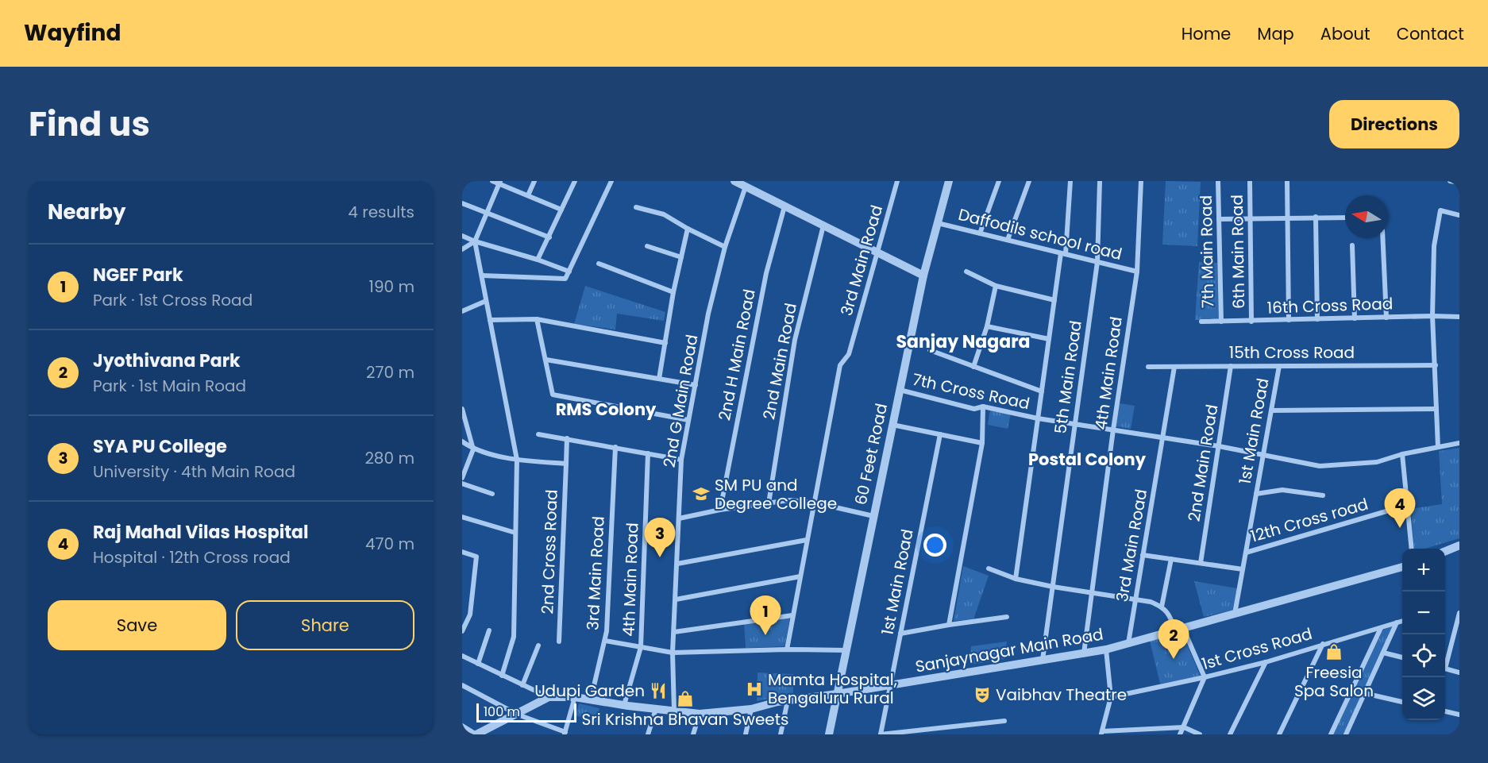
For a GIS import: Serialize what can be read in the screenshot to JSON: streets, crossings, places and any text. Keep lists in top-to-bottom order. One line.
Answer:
{"streets":{"street":["Daffodils school road","7th Main Road","6th Main Road","3rd Main Road","16th Cross Road","15th Cross Road","2nd H Main Road","2nd Main Road","4th Main Road","5th Main Road","7th Cross Road","2nd G Main Road","1st Main Road","60 Feet Road","12th Cross road","2nd Cross Road","1st Cross Road","Sanjaynagar Main Road"]},"crossings":[["Daffodils school road","4th Main Road"],["Daffodils school road","5th Main Road"],["Daffodils school road","60 Feet Road"],["7th Main Road","16th Cross Road"],["6th Main Road","16th Cross Road"],["3rd Main Road","15th Cross Road"],["3rd Main Road","7th Cross Road"],["3rd Main Road","Sanjaynagar Main Road"],["15th Cross Road","2nd Main Road"],["15th Cross Road","1st Main Road"],["2nd Main Road","7th Cross Road"],["4th Main Road","7th Cross Road"],["4th Main Road","Sanjaynagar Main Road"],["5th Main Road","7th Cross Road"],["5th Main Road","Sanjaynagar Main Road"],["7th Cross Road","1st Main Road"],["7th Cross Road","60 Feet Road"],["2nd G Main Road","Sanjaynagar Main Road"],["1st Main Road","12th Cross road"],["1st Main Road","Sanjaynagar Main Road"],["60 Feet Road","Sanjaynagar Main Road"]],"districts":["Sanjay Nagara","RMS Colony","Postal Colony"],"places":{"school or university":["SM PU and Degree College"],"shop":["Freesia Spa Salon","Sri Krishna Bhavan Sweets"],"hospital":["Mamta Hospital, Bengaluru Rural"],"restaurant":["Udupi Garden"],"theatre":["Vaibhav Theatre"]},"scale_bar":"100 m","north":"left","page":{"header":"Wayfind","nav":["Home","Map","About","Contact"],"title":"Find us","buttons":["Directions",["Save","Share"]],"heading":["Nearby","4 results"],"list":[{"mark":"1","name":"NGEF Park","note":"Park · 1st Cross Road","value":"190 m"},{"mark":"2","name":"Jyothivana Park","note":"Park · 1st Main Road","value":"270 m"},{"mark":"3","name":"SYA PU College","note":"University · 4th Main Road","value":"280 m"},{"mark":"4","name":"Raj Mahal Vilas Hospital","note":"Hospital · 12th Cross road","value":"470 m"}],"pins":["4","3","1","2"],"map_buttons":["+","−"],"scale":"100 m"}}
